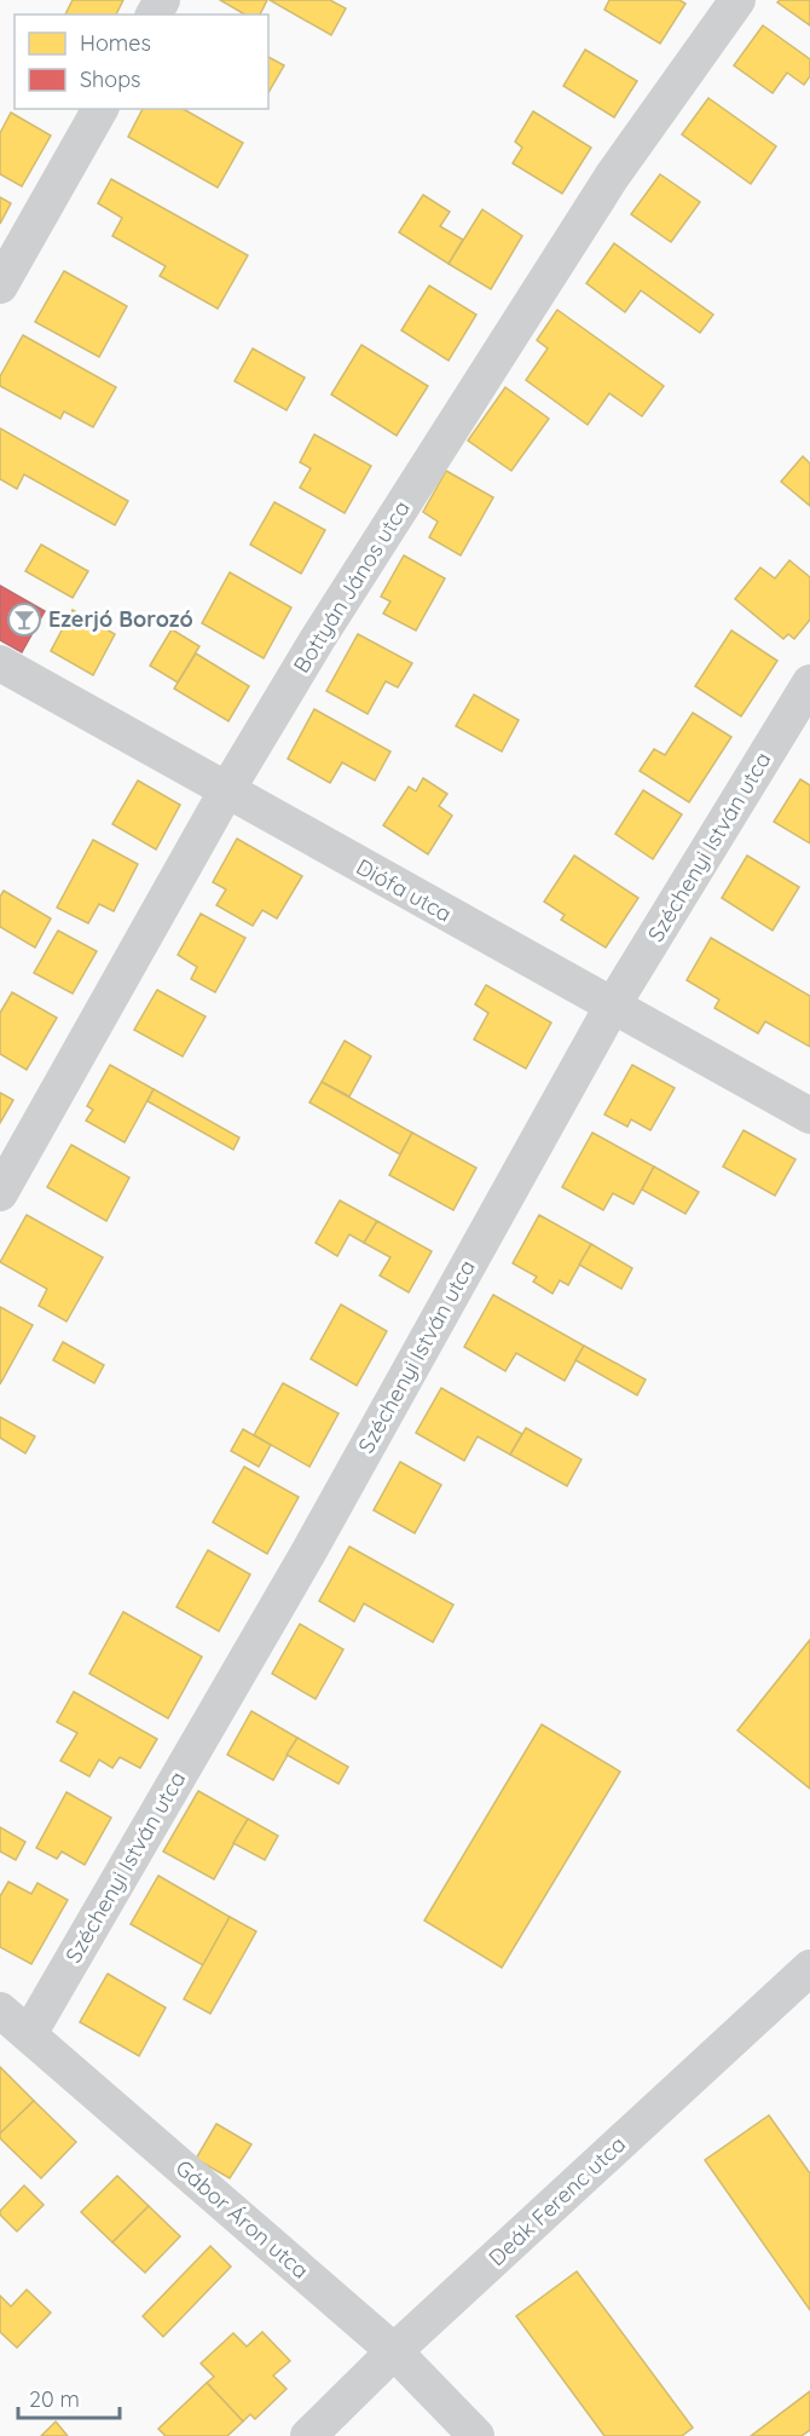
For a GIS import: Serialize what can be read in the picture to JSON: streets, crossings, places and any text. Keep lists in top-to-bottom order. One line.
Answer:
{"streets":{"street":["Bottyán János utca","Széchenyi István utca","Diófa utca","Deák Ferenc utca","Gábor Áron utca"]},"crossings":[["Bottyán János utca","Diófa utca"],["Széchenyi István utca","Diófa utca"],["Széchenyi István utca","Gábor Áron utca"],["Deák Ferenc utca","Gábor Áron utca"]],"places":{"bar":["Ezerjó Borozó"]},"legend":["Homes","Shops"],"scale_bar":"20 m"}
